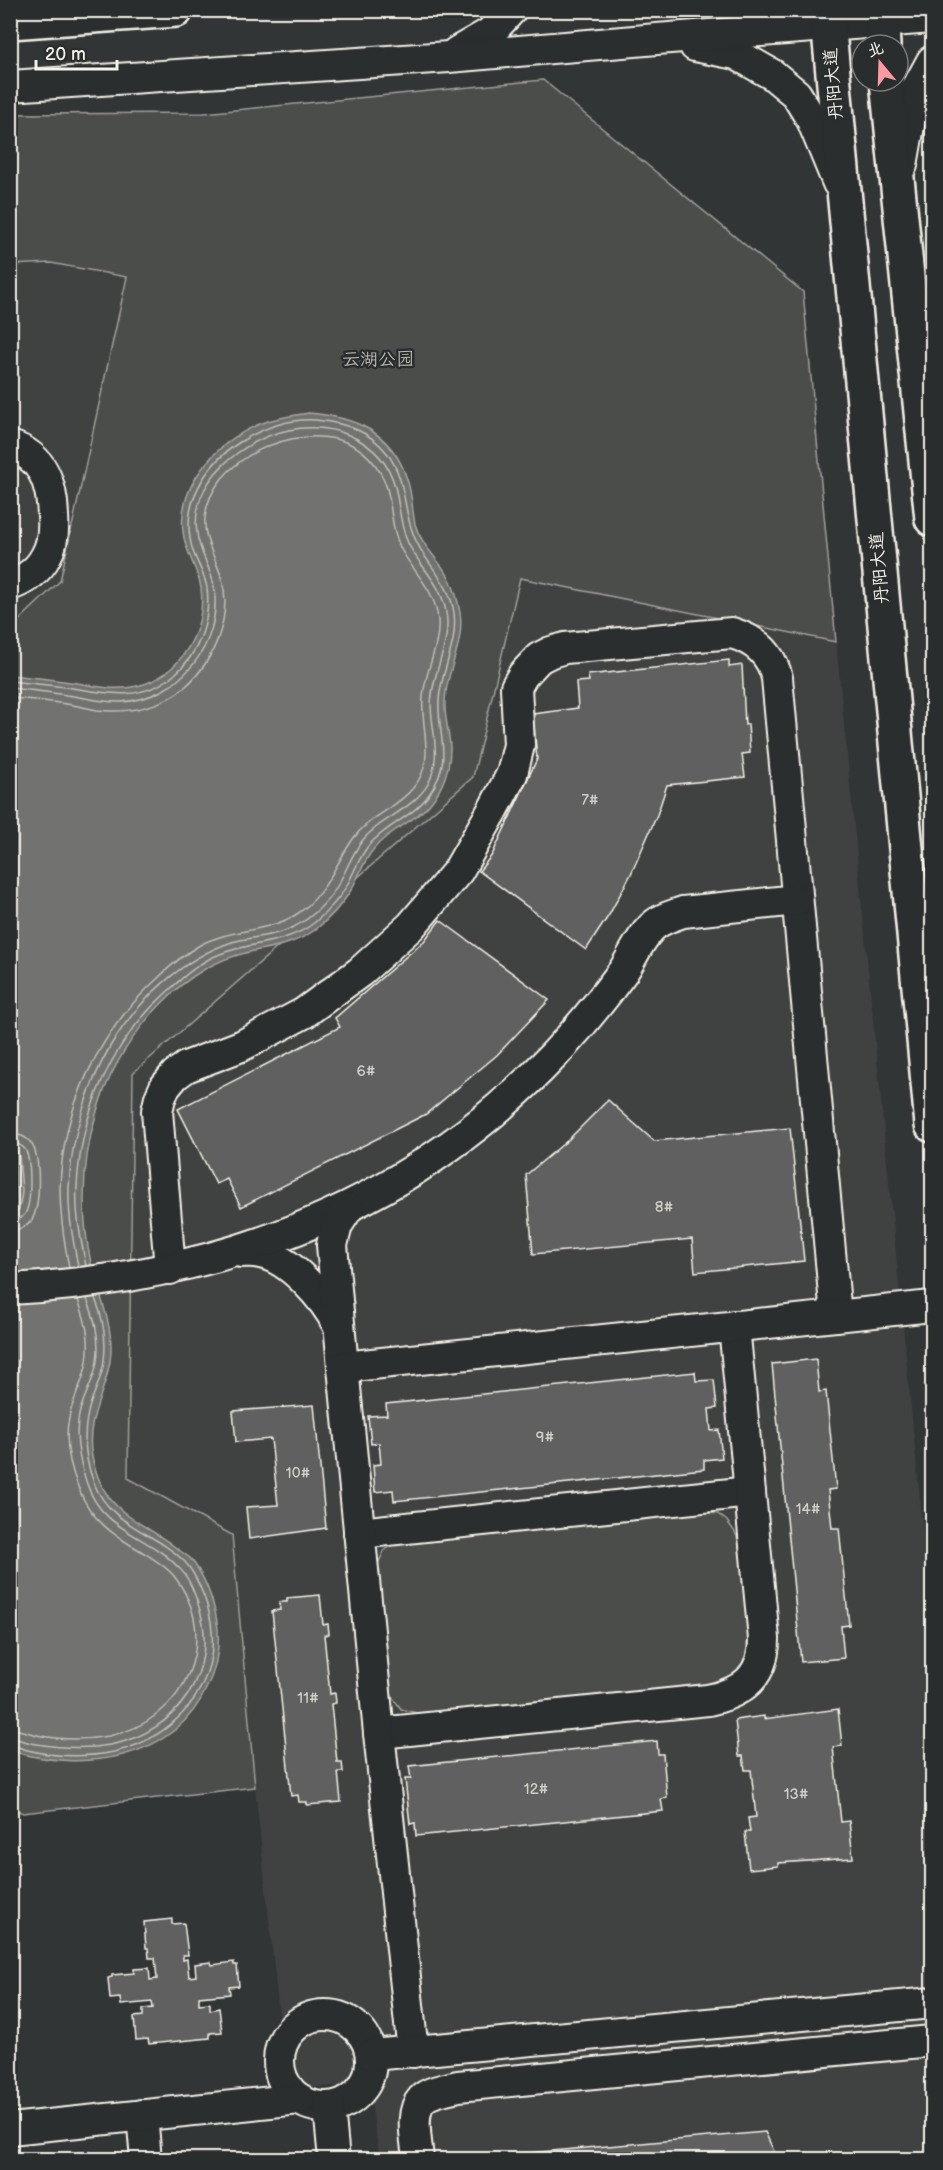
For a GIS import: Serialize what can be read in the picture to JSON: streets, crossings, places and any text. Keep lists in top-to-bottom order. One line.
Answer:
{"streets":{"main road":["丹阳大道"]},"parks":["云湖公园"],"house_numbers":["7#","6#","8#","9#","10#","14#","11#","12#","13#"],"scale_bar":"20 m","north":"top"}
